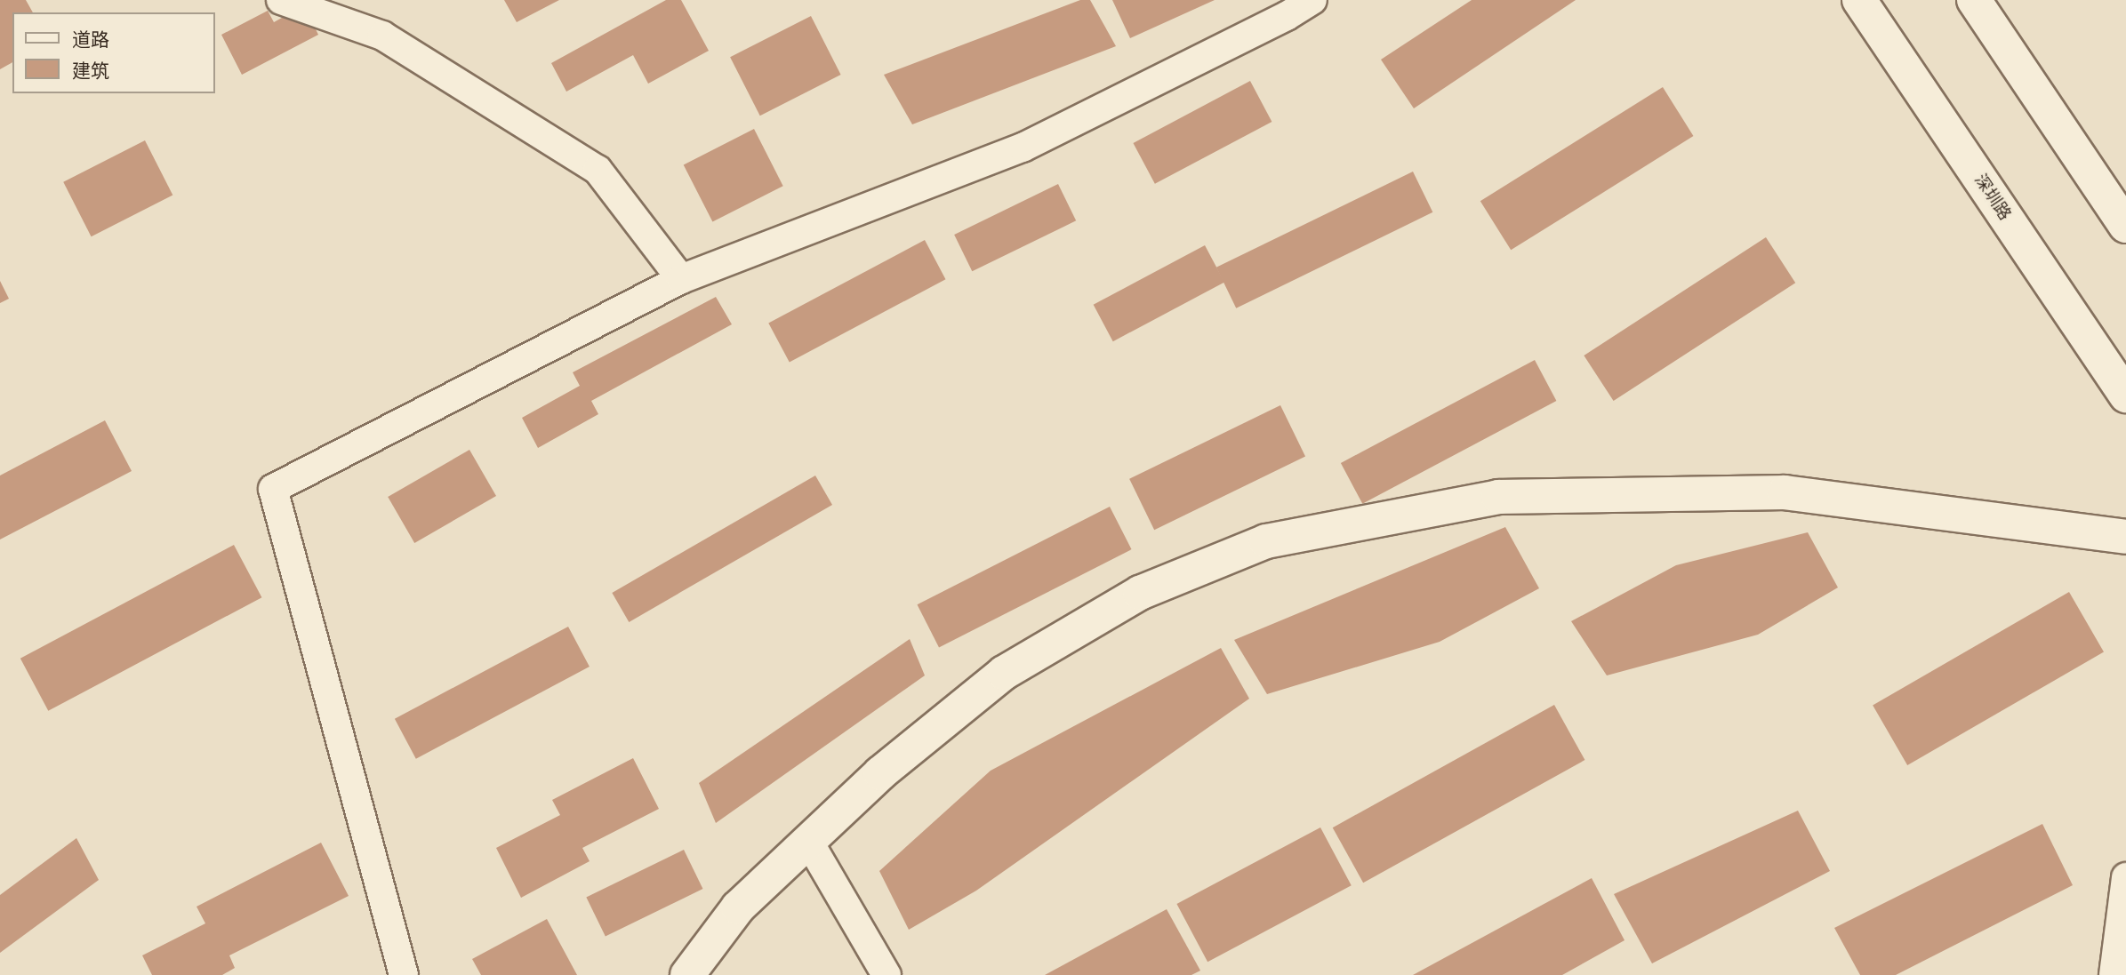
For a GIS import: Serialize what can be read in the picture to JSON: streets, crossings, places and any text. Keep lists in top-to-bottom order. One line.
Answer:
{"streets":{"street":["深圳路"]},"legend":["道路","建筑"]}
